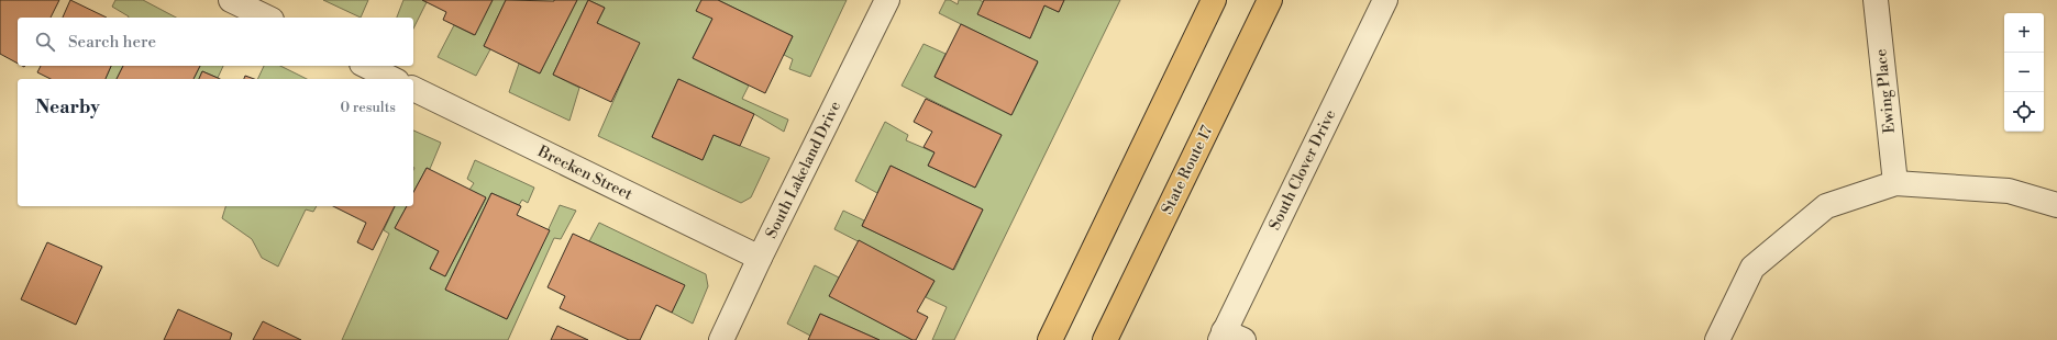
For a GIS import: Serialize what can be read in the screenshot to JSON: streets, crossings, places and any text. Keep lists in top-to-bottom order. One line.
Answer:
{"streets":{"highway":["State Route 17"],"street":["Ewing Place","South Lakeland Drive","South Clover Drive","Brecken Street"]},"crossings":[["South Lakeland Drive","Brecken Street"]],"page":{"map_buttons":["+","−"],"search":"Search here","heading":["Nearby","0 results"]}}
